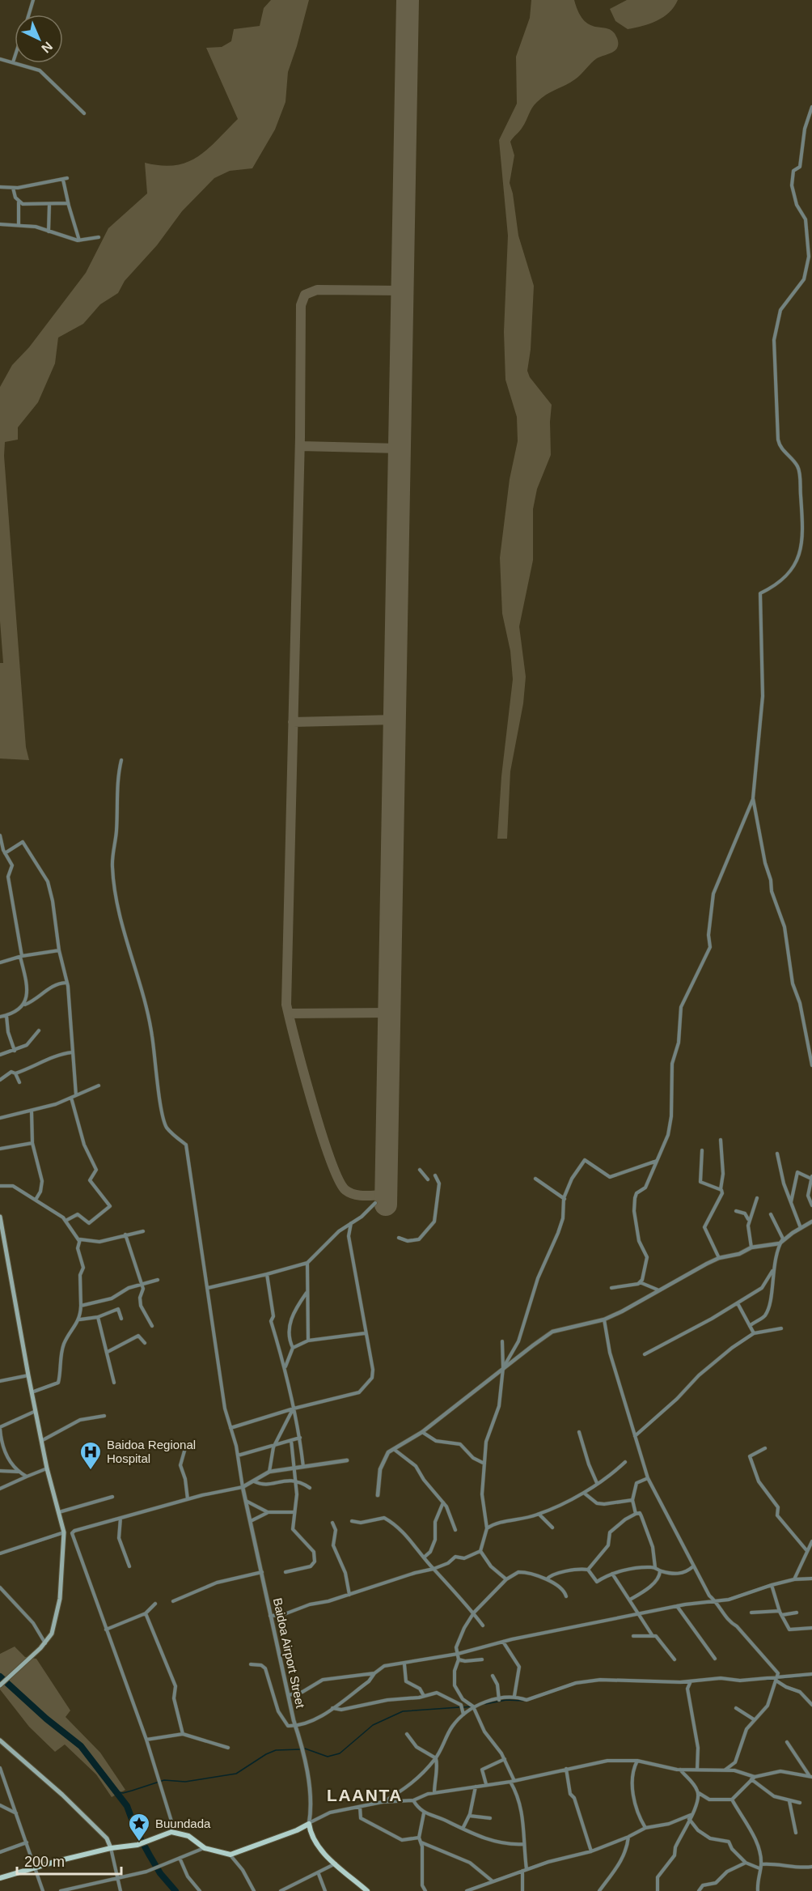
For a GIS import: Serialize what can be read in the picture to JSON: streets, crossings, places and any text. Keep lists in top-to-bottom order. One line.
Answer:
{"streets":{"street":["Baidoa Airport Street"]},"districts":["LAANTA"],"places":{"hospital":["Baidoa Regional Hospital"],"place":["Buundada"]},"scale_bar":"200 m","north":"bottom right"}
